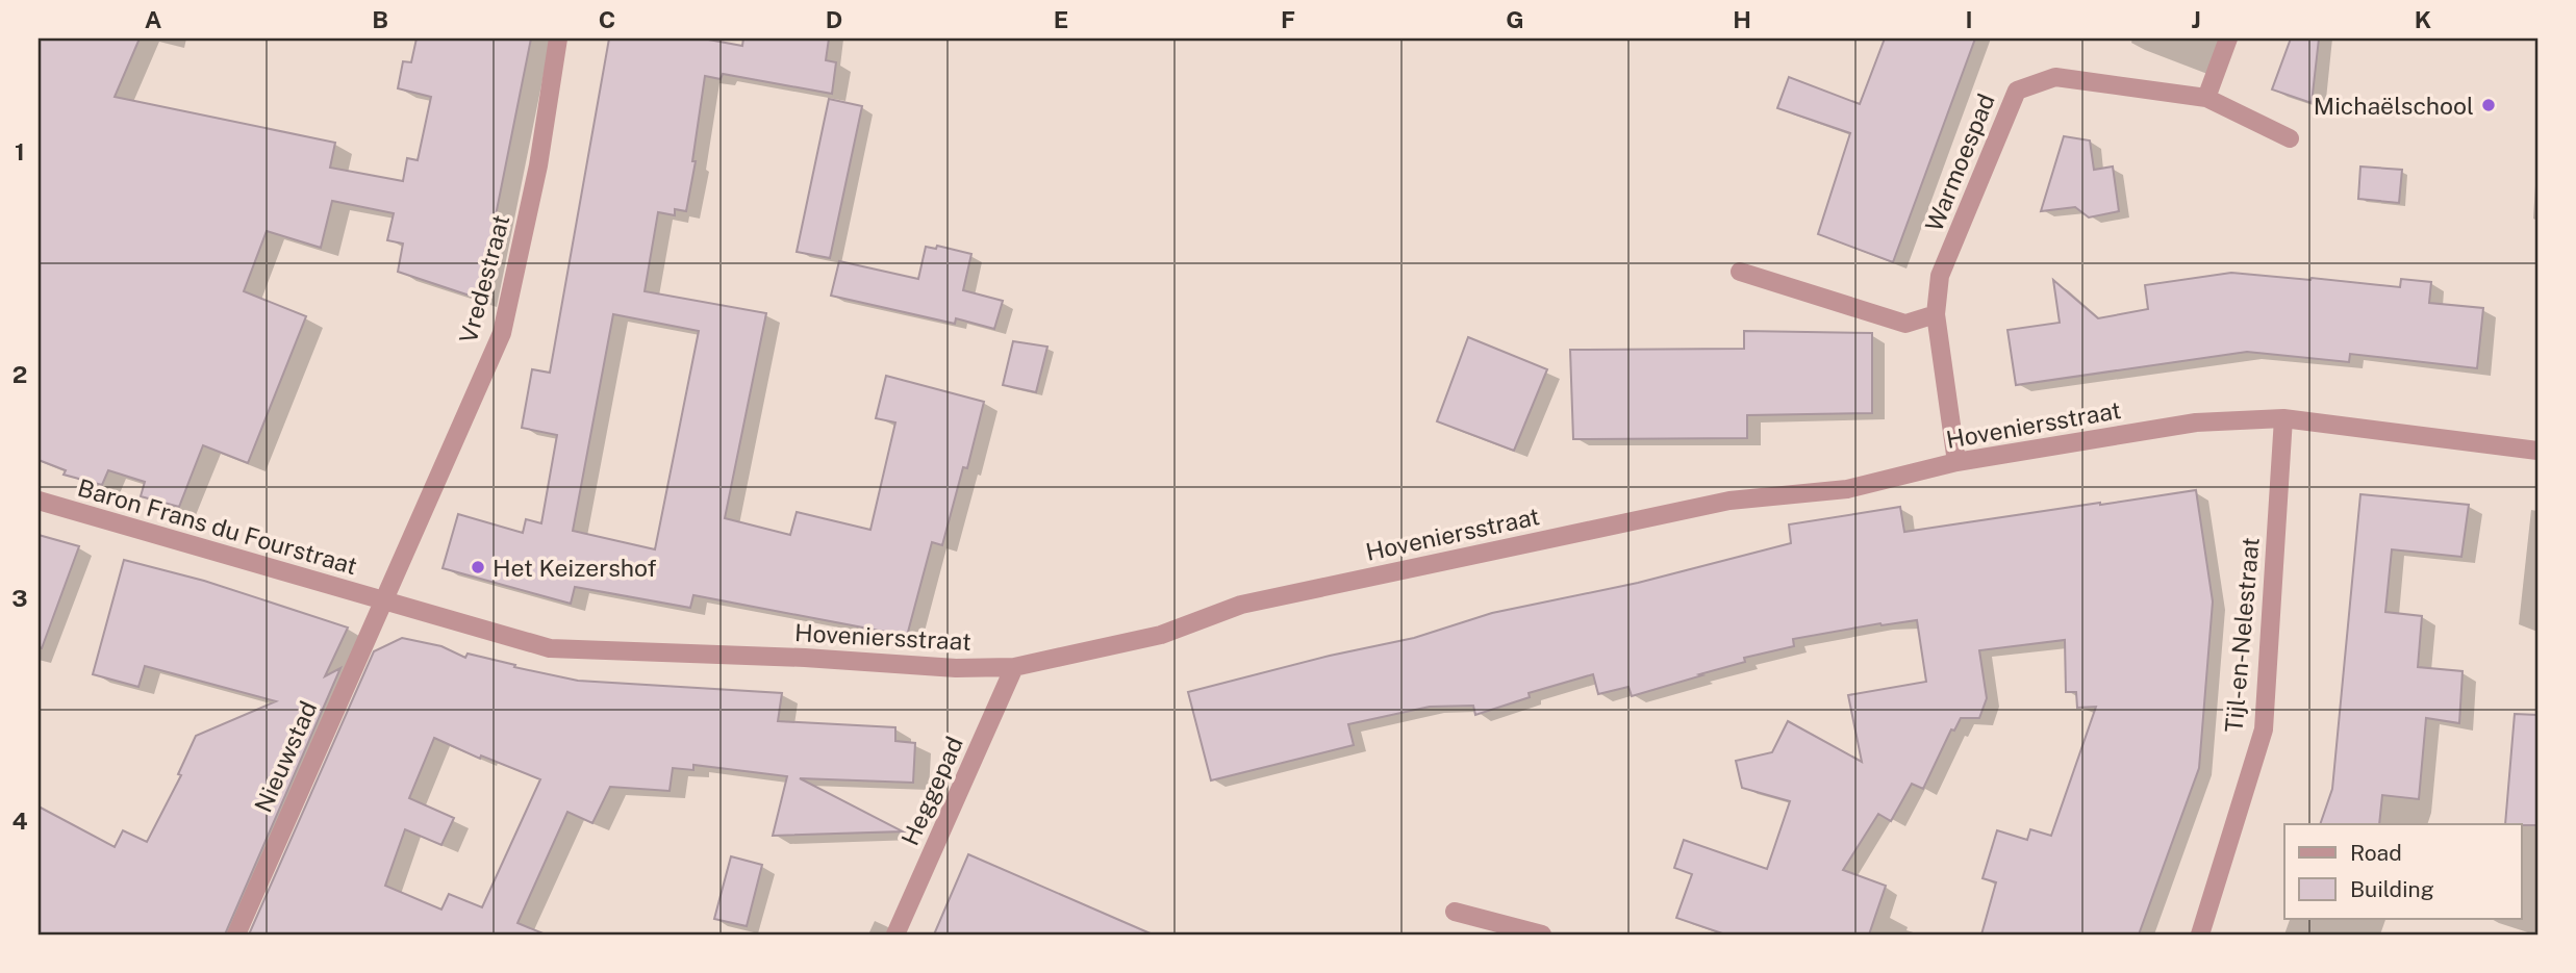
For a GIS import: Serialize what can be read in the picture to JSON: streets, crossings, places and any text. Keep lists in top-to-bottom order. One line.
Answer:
{"streets":{"street":["Warmoespad","Vredestraat","Hoveniersstraat","Baron Frans du Fourstraat","Tijl-en-Nelestraat","Nieuwstad","Heggepad"]},"crossings":[["Warmoespad","Hoveniersstraat"],["Vredestraat","Hoveniersstraat"],["Vredestraat","Baron Frans du Fourstraat"],["Vredestraat","Nieuwstad"],["Hoveniersstraat","Baron Frans du Fourstraat"],["Hoveniersstraat","Tijl-en-Nelestraat"],["Hoveniersstraat","Nieuwstad"],["Hoveniersstraat","Heggepad"],["Baron Frans du Fourstraat","Nieuwstad"]],"places":["Michaëlschool","Het Keizershof"],"legend":["Road","Building"],"grid":{"columns":["A","B","C","D","E","F","G","H","I","J","K"],"rows":["1","2","3","4"]}}
